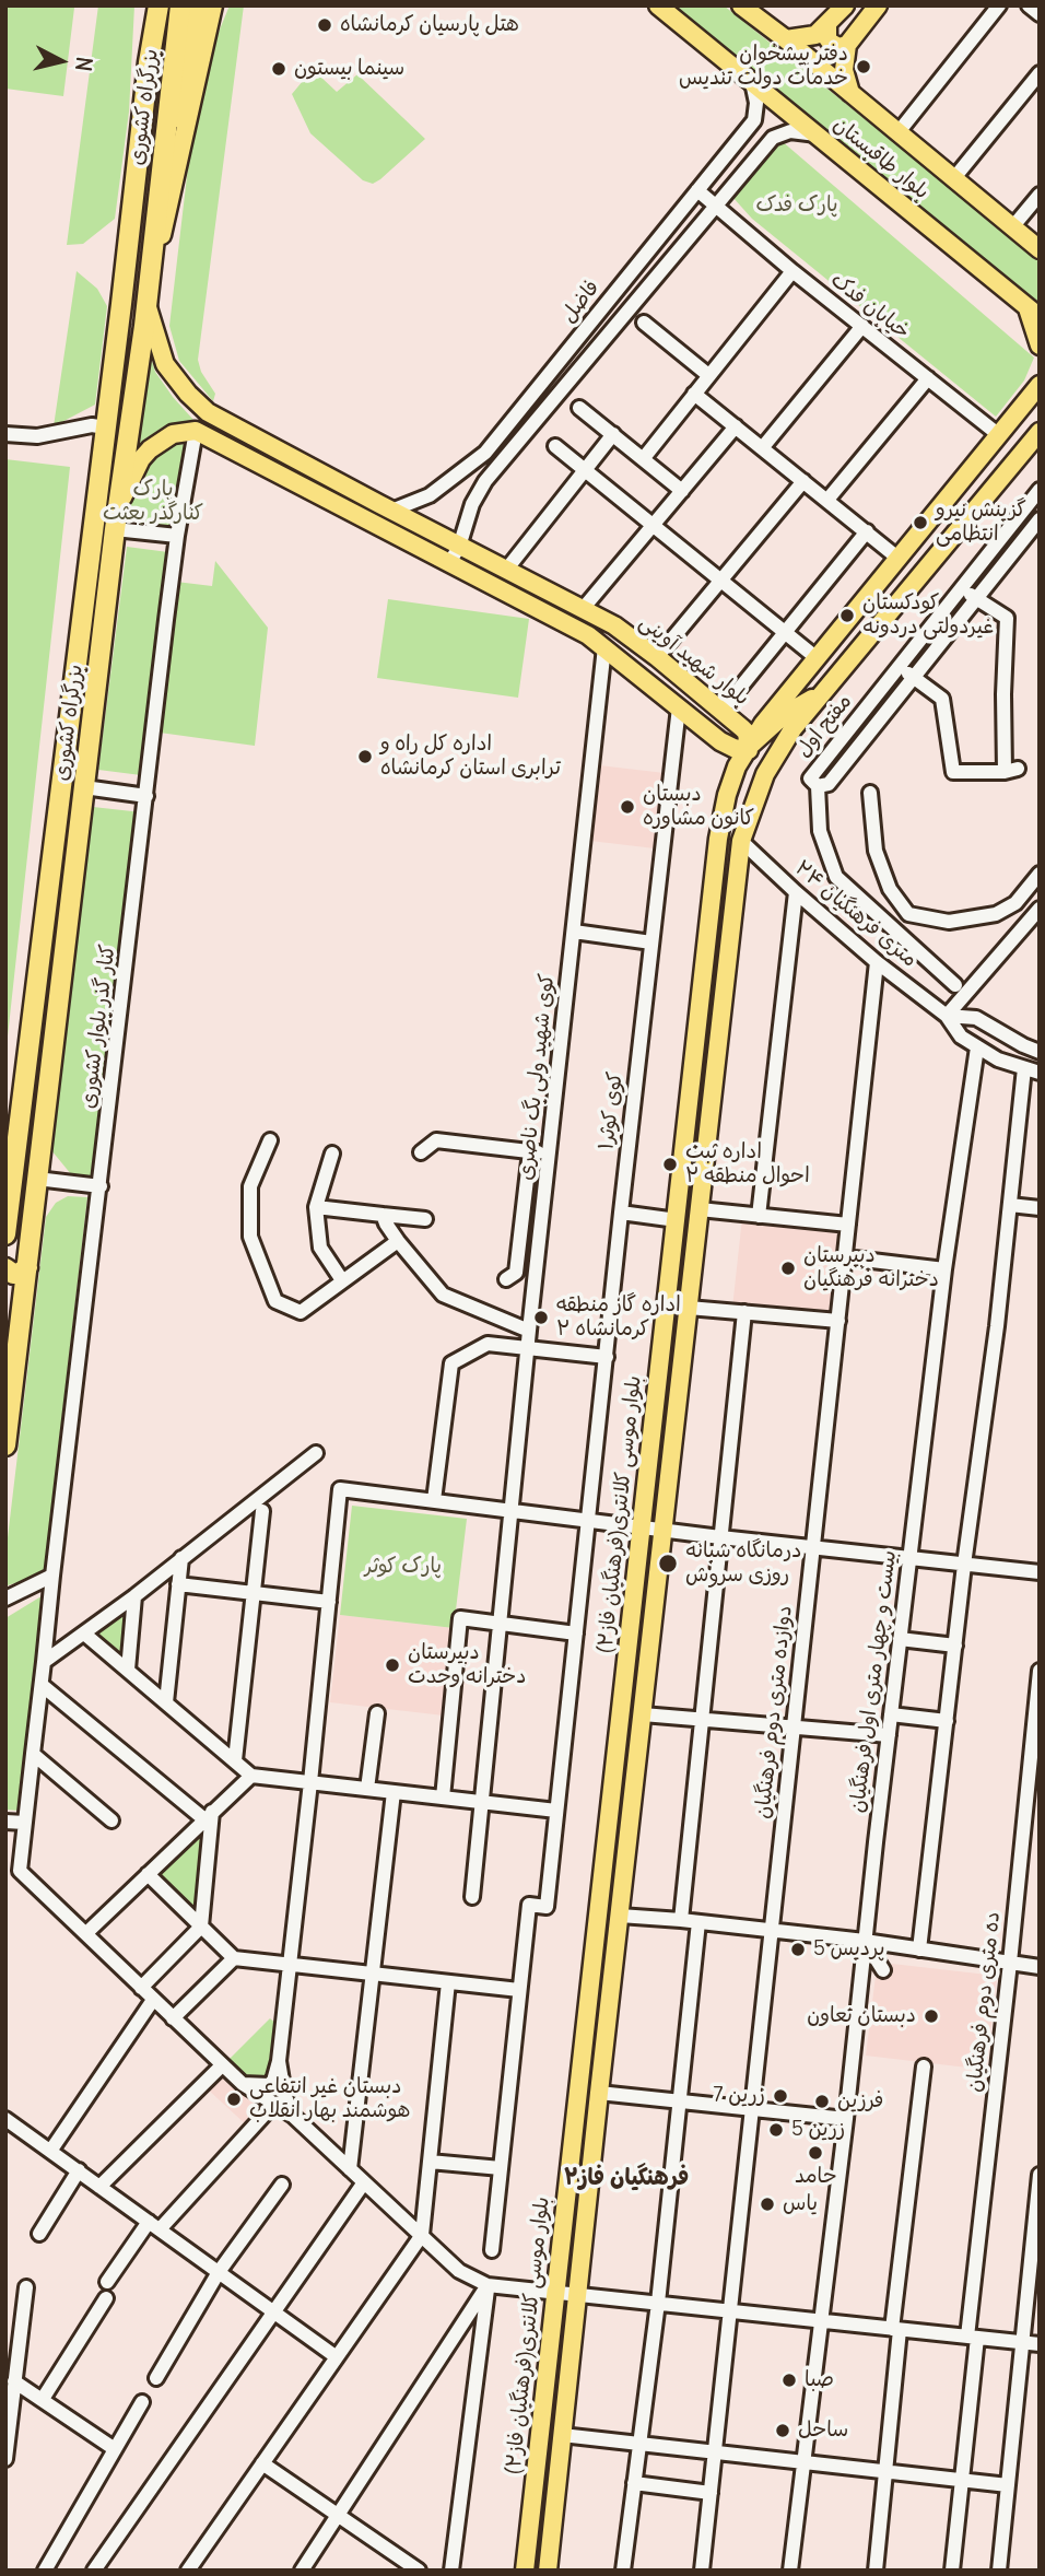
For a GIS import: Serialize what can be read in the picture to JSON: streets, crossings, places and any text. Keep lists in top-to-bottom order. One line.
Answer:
{"streets":{"highway":["بزرگراه کشوری"],"main road":["بلوار طاقبستان","بلوار شهید آوینی","بلوار موسی کلانتری(فرهنگیان فاز۲)"],"street":["فاضل","خیابان فدک","مفتح اول","۲۴ متری فرهنگیان","کنار گذر بلوار کشوری","کوی شهید ولی بگ ناصری","کوی کوثر۱","بیست و چهار متری اول فرهنگیان","دوازده متری دوم فرهنگیان","ده متری دوم فرهنگیان"]},"crossings":[["بزرگراه کشوری","بلوار شهید آوینی"],["بلوار طاقبستان","فاضل"],["فاضل","خیابان فدک"],["فاضل","بلوار شهید آوینی"],["خیابان فدک","بلوار موسی کلانتری(فرهنگیان فاز۲)"],["بلوار شهید آوینی","بلوار موسی کلانتری(فرهنگیان فاز۲)"],["۲۴ متری فرهنگیان","بیست و چهار متری اول فرهنگیان"],["۲۴ متری فرهنگیان","دوازده متری دوم فرهنگیان"]],"districts":["فرهنگیان فاز۲"],"parks":["پارک فدک","پارک کنارگذر بعثت","پارک کوثر"],"places":["هتل پارسیان کرمانشاه","دفتر پیشخوان خدمات دولت تندیس","سینما بیستون","گزینش نیرو انتظامی","کودکستان غیردولتی دردونه","اداره کل راه و ترابری استان کرمانشاه","دبستان کانون مشاوره","اداره ثبت احوال منطقه ۲","دبیرستان دخترانه فرهنگیان","اداره گاز منطقه ۲ کرمانشاه","درمانگاه شبانه روزی سروش","دبیرستان دخترانه وحدت","پردیس 5","دبستان تعاون","زرین 7","دبستان غیر انتفاعی هوشمند بهار انقلاب","فرزین","زرین 5","حامد","یاس","صبا","ساحل"],"north":"right"}
